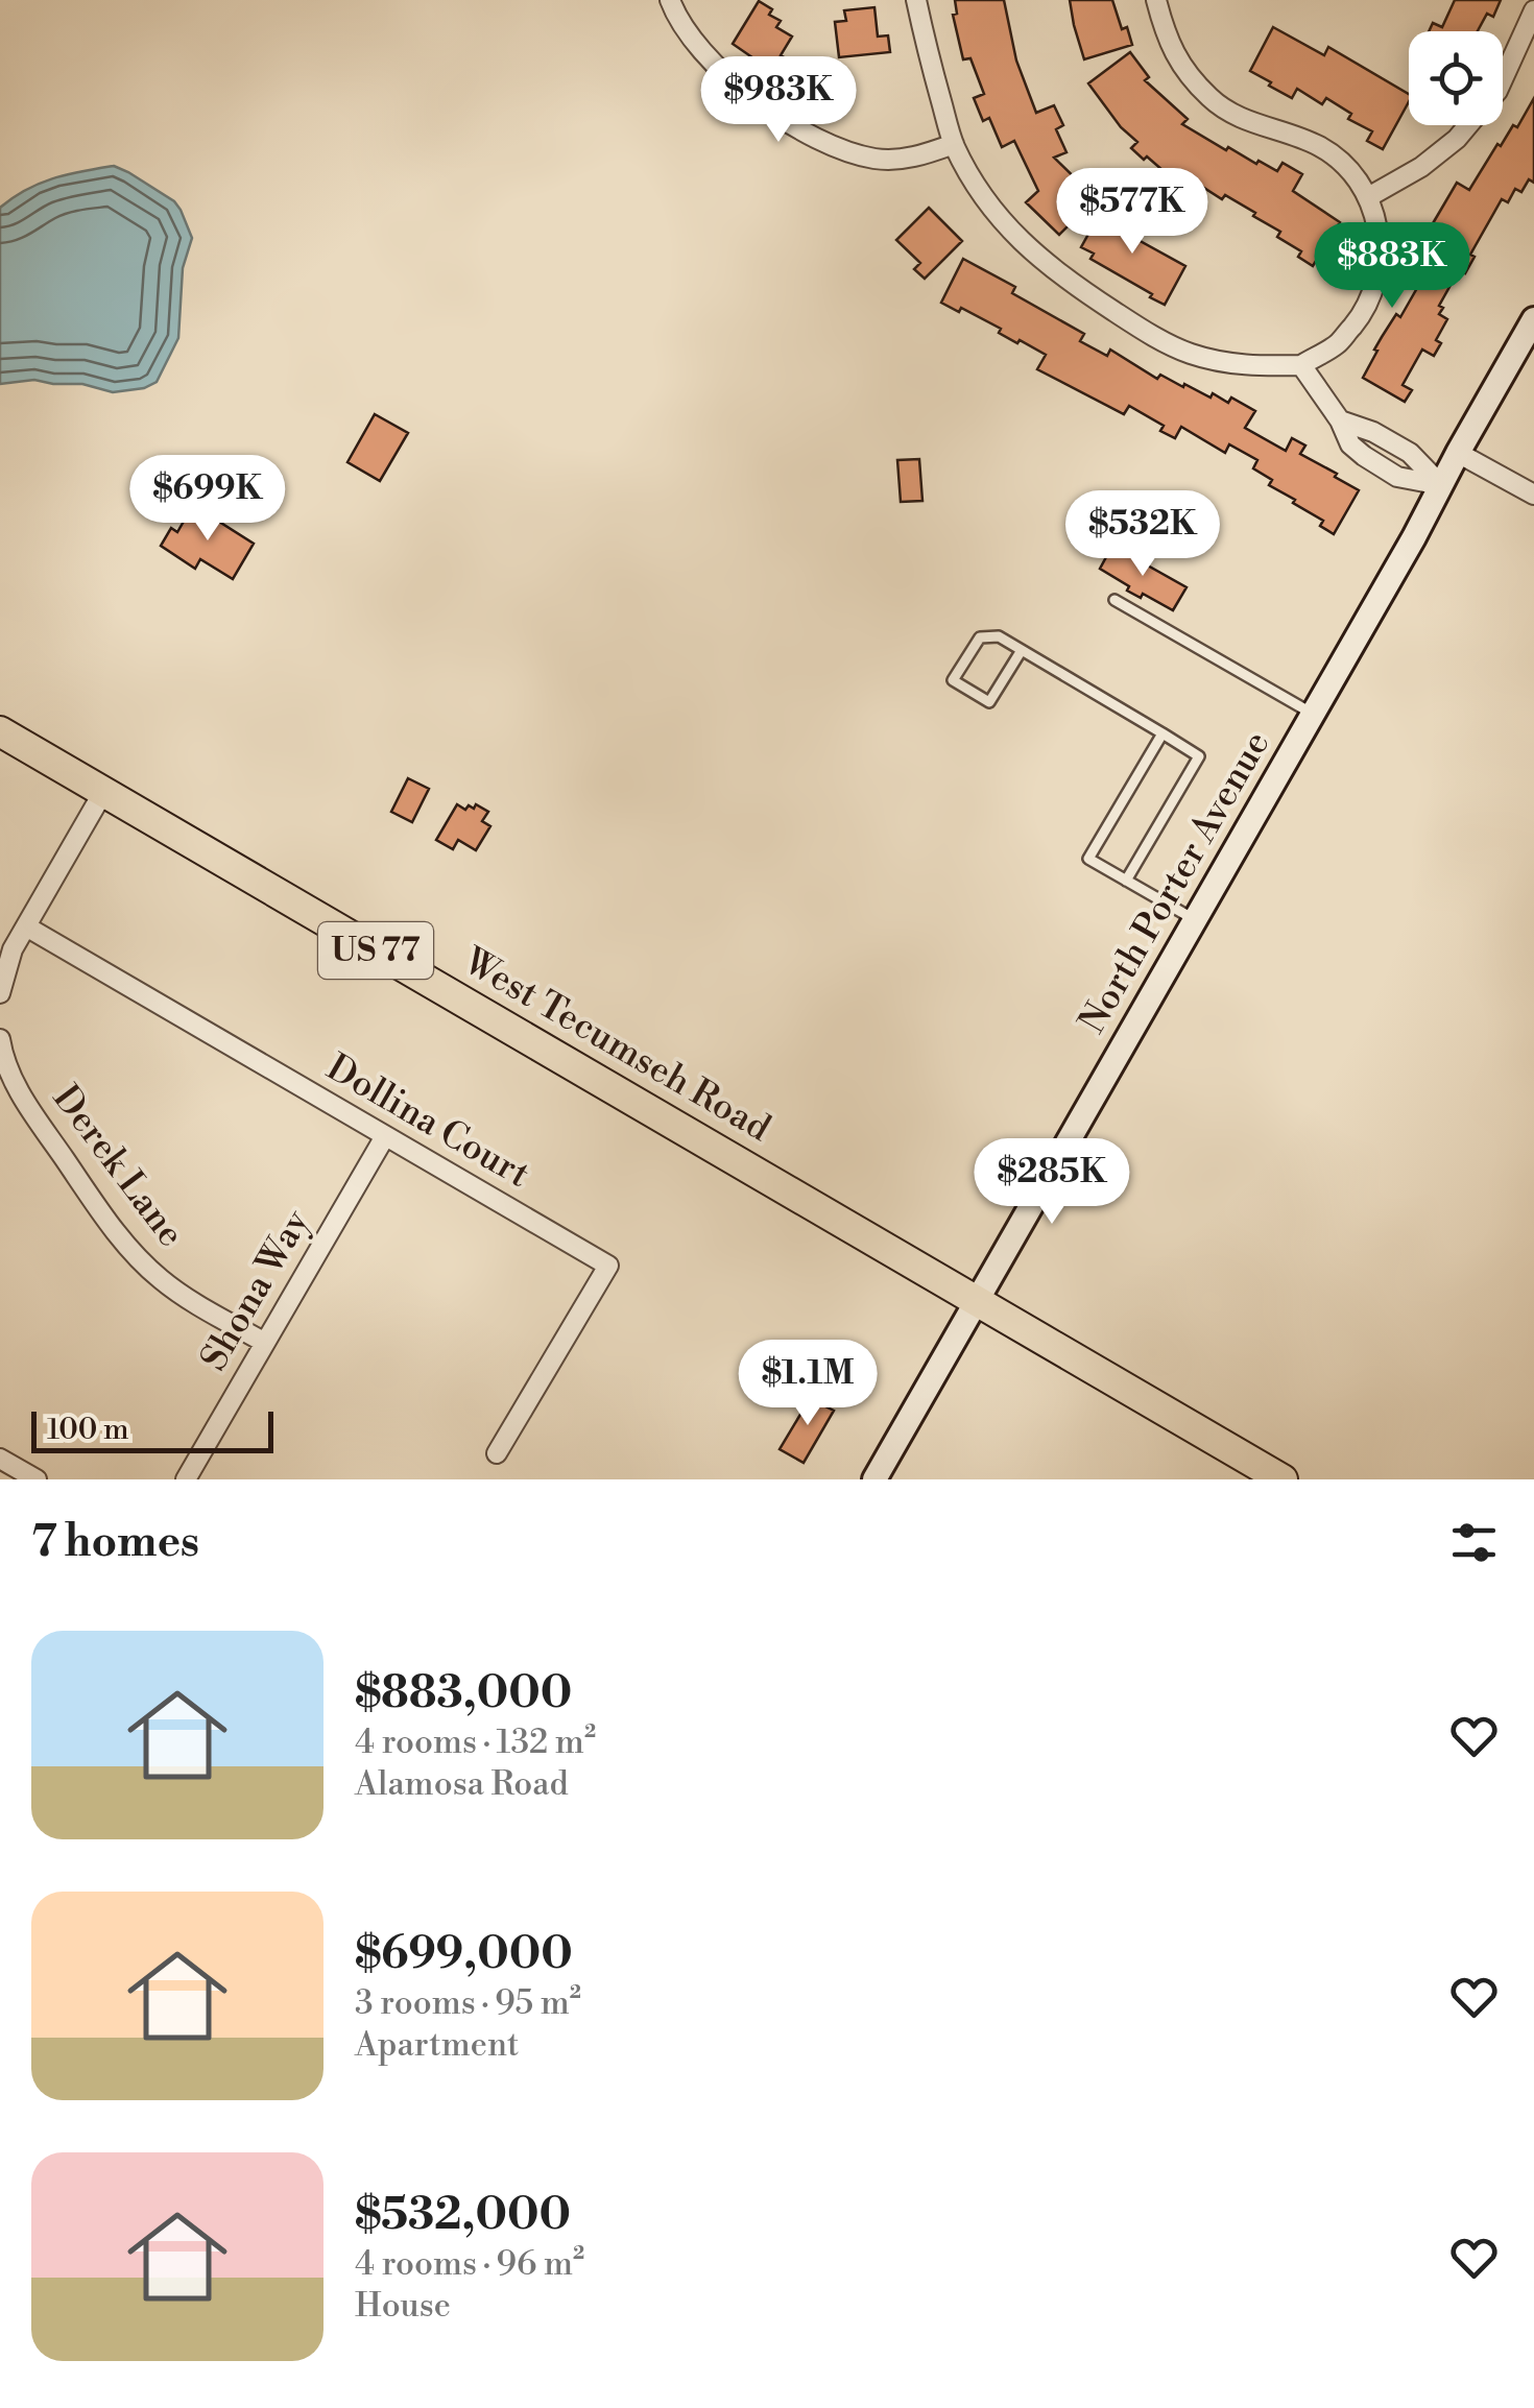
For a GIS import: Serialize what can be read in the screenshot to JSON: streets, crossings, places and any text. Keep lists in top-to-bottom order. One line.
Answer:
{"streets":{"main road":["North Porter Avenue","US 77","West Tecumseh Road"],"street":["Dollina Court","Derek Lane","Shona Way"]},"crossings":[["North Porter Avenue","US 77"],["North Porter Avenue","West Tecumseh Road"],["US 77","West Tecumseh Road"],["Dollina Court","Shona Way"],["Derek Lane","Shona Way"]],"scale_bar":"100 m","page":{"price":["$983K","$577K","$883K","$699K","$532K","$285K","$1.1M"],"scale":"100 m","heading":"7 homes","list":[{"name":"$883,000","note":"4 rooms · 132 m² · Alamosa Road"},{"name":"$699,000","note":"3 rooms · 95 m² · Apartment"},{"name":"$532,000","note":"4 rooms · 96 m² · House"}]}}
